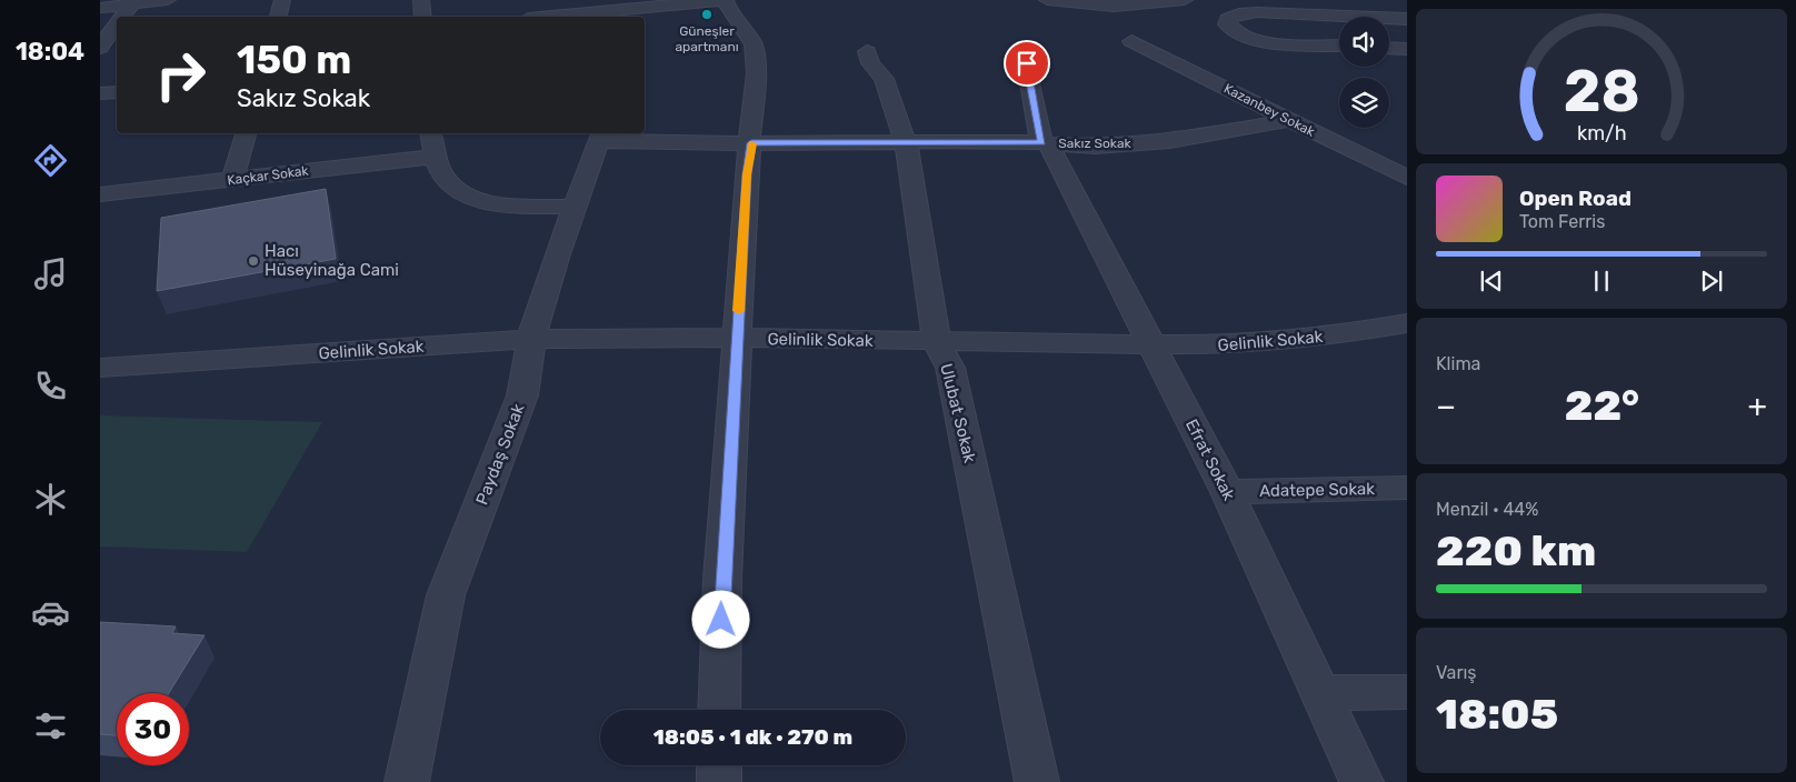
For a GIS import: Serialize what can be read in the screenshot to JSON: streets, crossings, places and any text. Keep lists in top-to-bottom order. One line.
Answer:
{"streets":{"street":["Kazanbey Sokak","Sakız Sokak","Kaçkar Sokak","Gelinlik Sokak","Ulubat Sokak","Paydaş Sokak","Efrat Sokak","Adatepe Sokak"]},"crossings":[["Kazanbey Sokak","Sakız Sokak"],["Sakız Sokak","Ulubat Sokak"],["Sakız Sokak","Paydaş Sokak"],["Sakız Sokak","Efrat Sokak"],["Gelinlik Sokak","Ulubat Sokak"],["Gelinlik Sokak","Paydaş Sokak"],["Gelinlik Sokak","Efrat Sokak"],["Efrat Sokak","Adatepe Sokak"]],"places":["Güneşler apartmanı","Hacı Hüseyinağa Cami"],"page":{"tabs":"18:04","turn":["150 m","Sakız Sokak"],"song":["Open Road","Tom Ferris"],"tile":["Klima",["Menzil · 44%","220 km"],["Varış","18:05"]],"heat":["−","22°","+"],"limit":"30","trip":"18:05 · 1 dk · 270 m","gauge":["28","km/h"]}}
